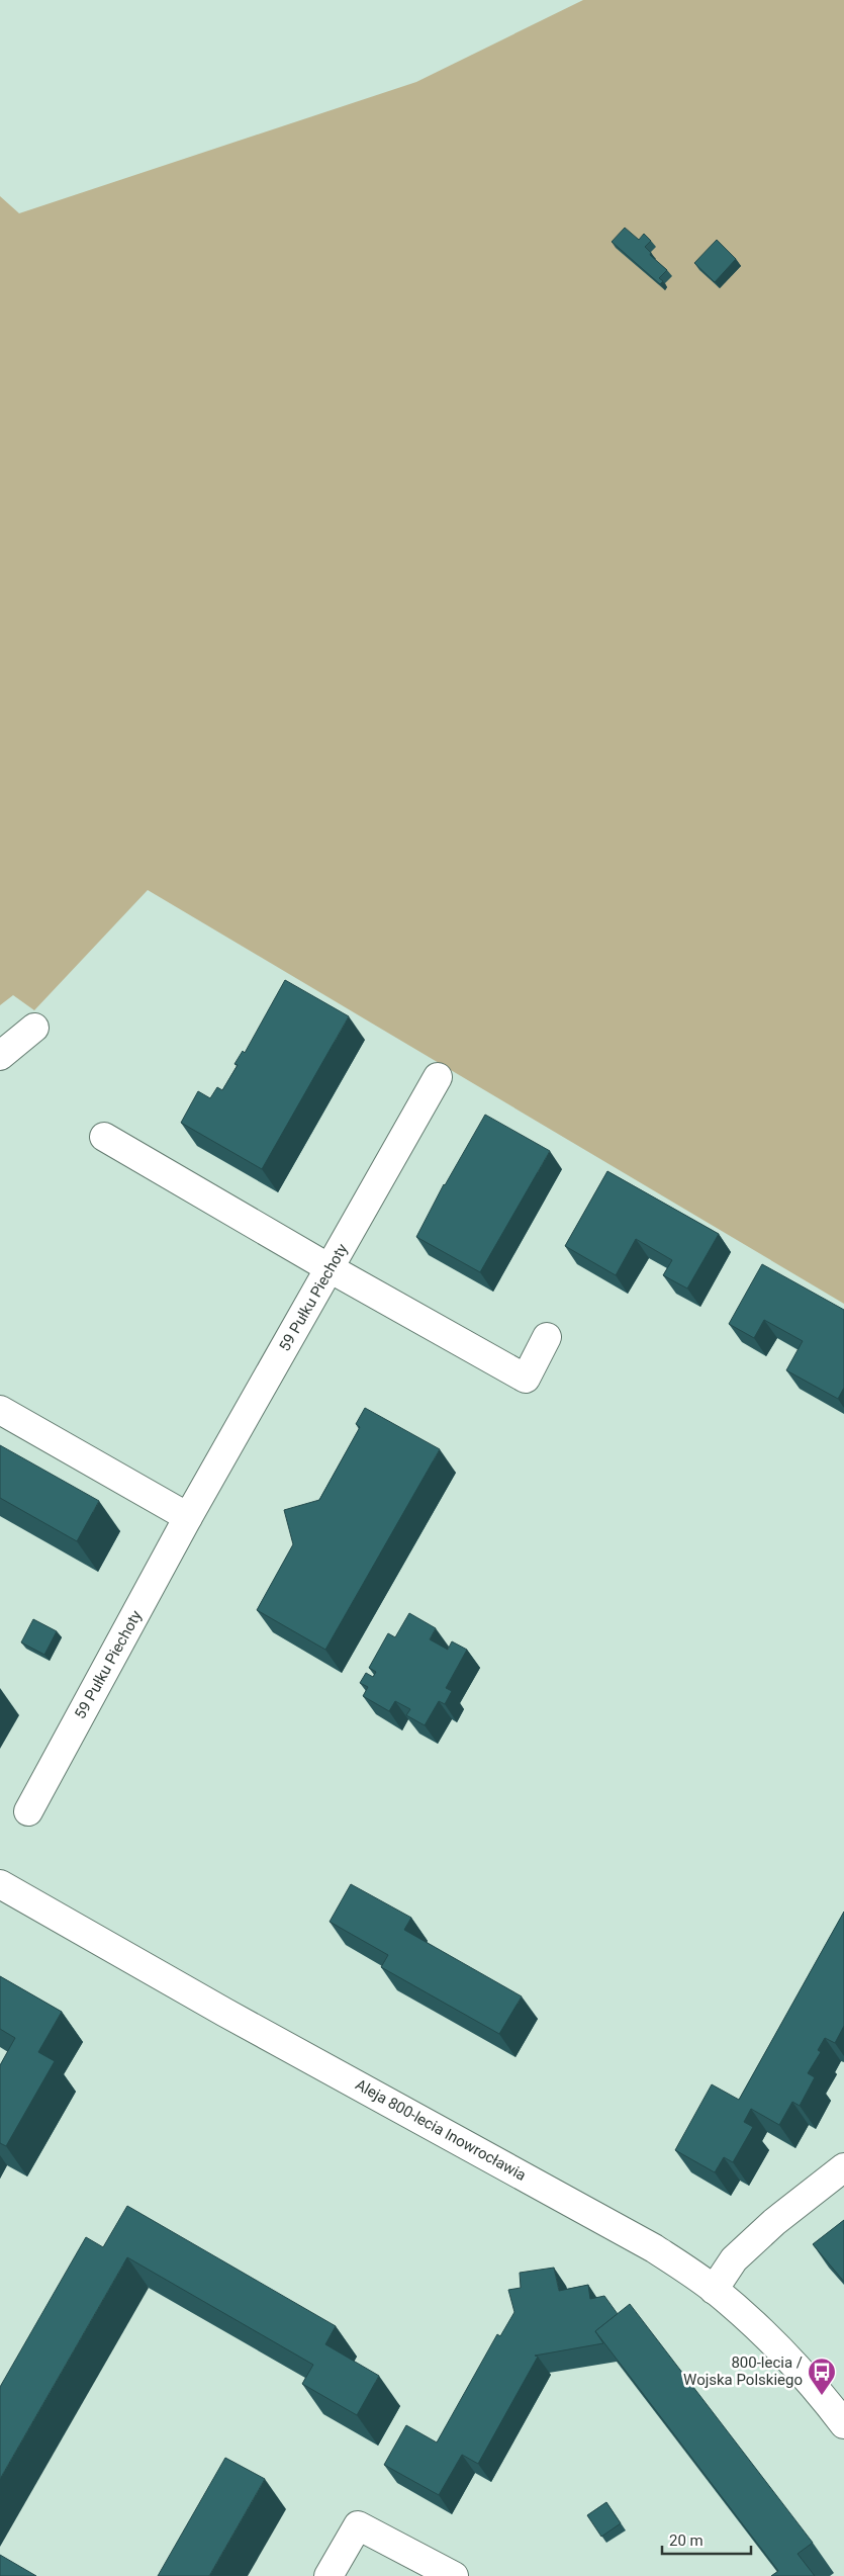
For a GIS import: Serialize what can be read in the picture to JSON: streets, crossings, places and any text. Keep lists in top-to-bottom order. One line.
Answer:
{"streets":{"street":["59 Pułku Piechoty","Aleja 800-lecia Inowrocławia"]},"places":{"bus stop":["800-lecia / Wojska Polskiego"]},"scale_bar":"20 m"}
